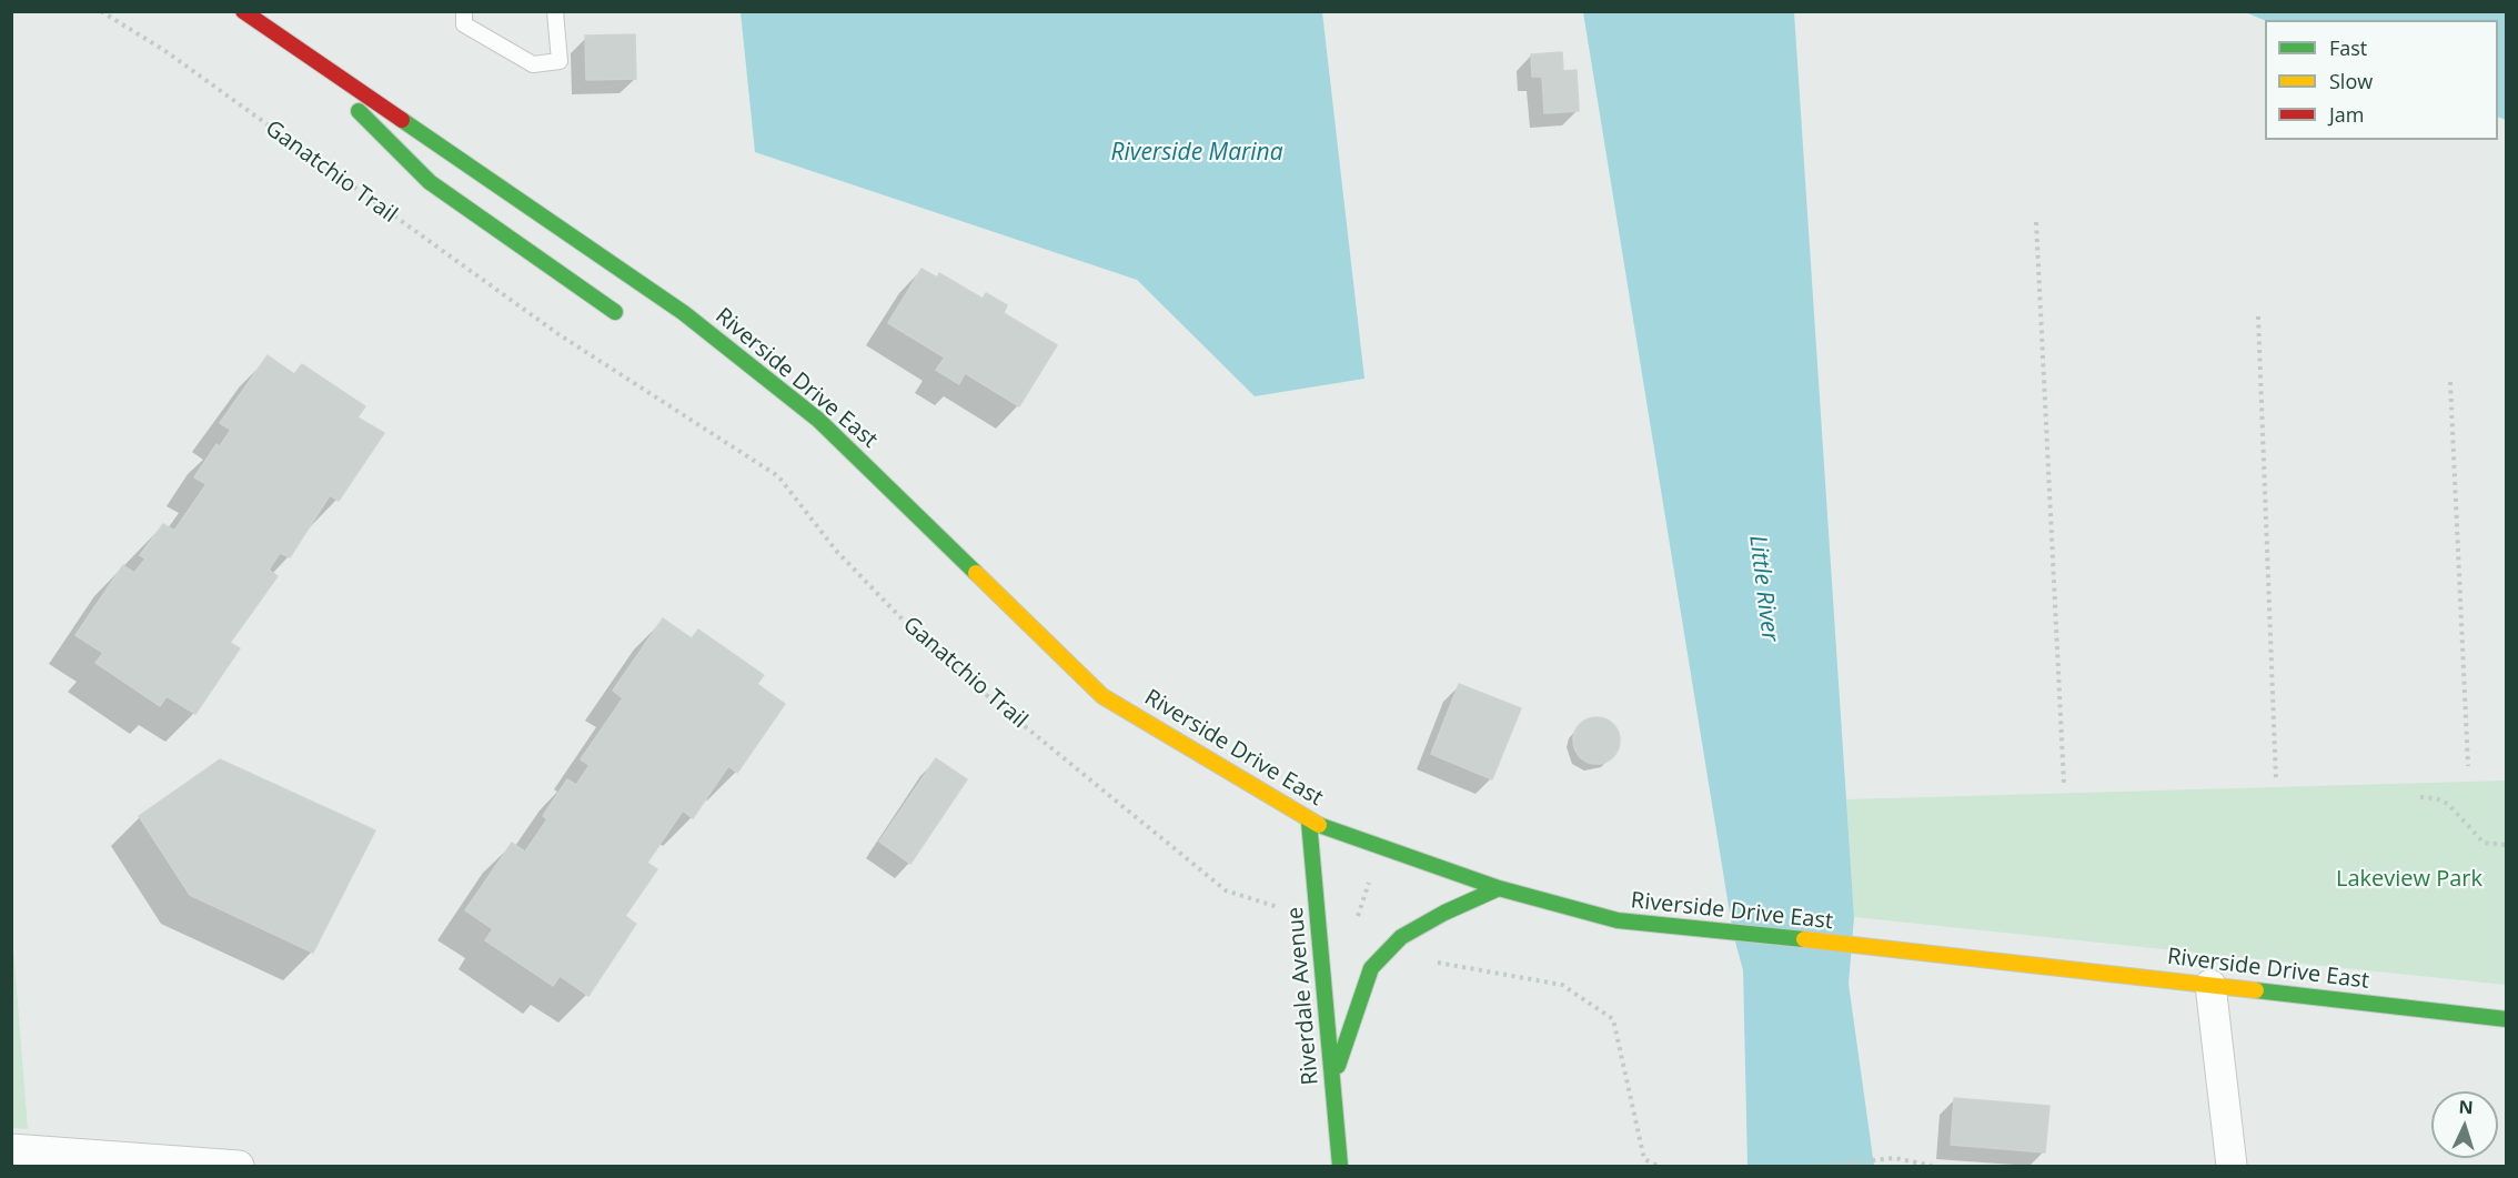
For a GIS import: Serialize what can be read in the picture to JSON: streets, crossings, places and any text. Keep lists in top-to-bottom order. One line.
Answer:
{"streets":{"main road":["Riverside Drive East","Riverdale Avenue"],"path":["Ganatchio Trail"]},"crossings":[["Riverside Drive East","Riverdale Avenue"]],"water":["Riverside Marina","Little River"],"parks":["Lakeview Park"],"legend":["Fast","Slow","Jam"],"north":"top"}
